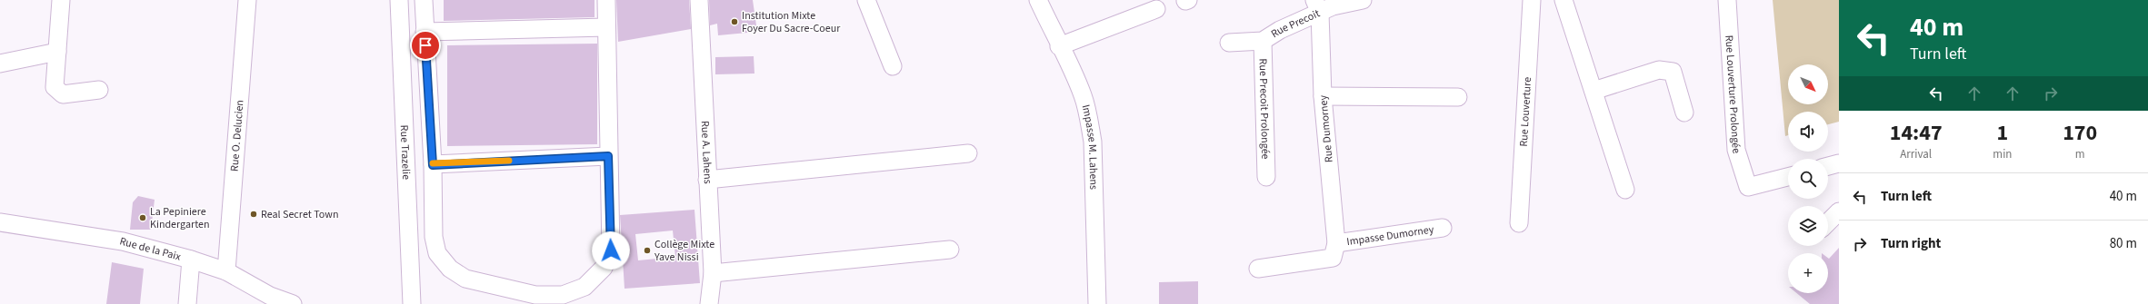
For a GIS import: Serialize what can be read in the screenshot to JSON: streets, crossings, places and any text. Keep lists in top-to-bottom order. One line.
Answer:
{"streets":{"street":["Rue Precoit","Rue Louverture Prolongée","Rue Precoit Prolongée","Rue Louverture","Rue Dumorney","Rue O. Delucien","Impasse M. Lahens","Rue Trazelie","Rue A. Lahens","Impasse Dumorney","Rue de la Paix"]},"crossings":[["Rue Precoit","Rue Precoit Prolongée"],["Rue Precoit","Rue Dumorney"],["Rue Dumorney","Impasse Dumorney"],["Rue O. Delucien","Rue de la Paix"]],"places":["Institution Mixte Foyer Du Sacre-Coeur","Real Secret Town","La Pepiniere Kindergarten","Collège Mixte Yave Nissi"],"north":"bottom right","page":{"turn":["40 m","Turn left"],"map_buttons":"+","eta":["14:47","Arrival","1","min","170","m"],"list":[{"name":"Turn left","value":"40 m"},{"name":"Turn right","value":"80 m"}]}}
